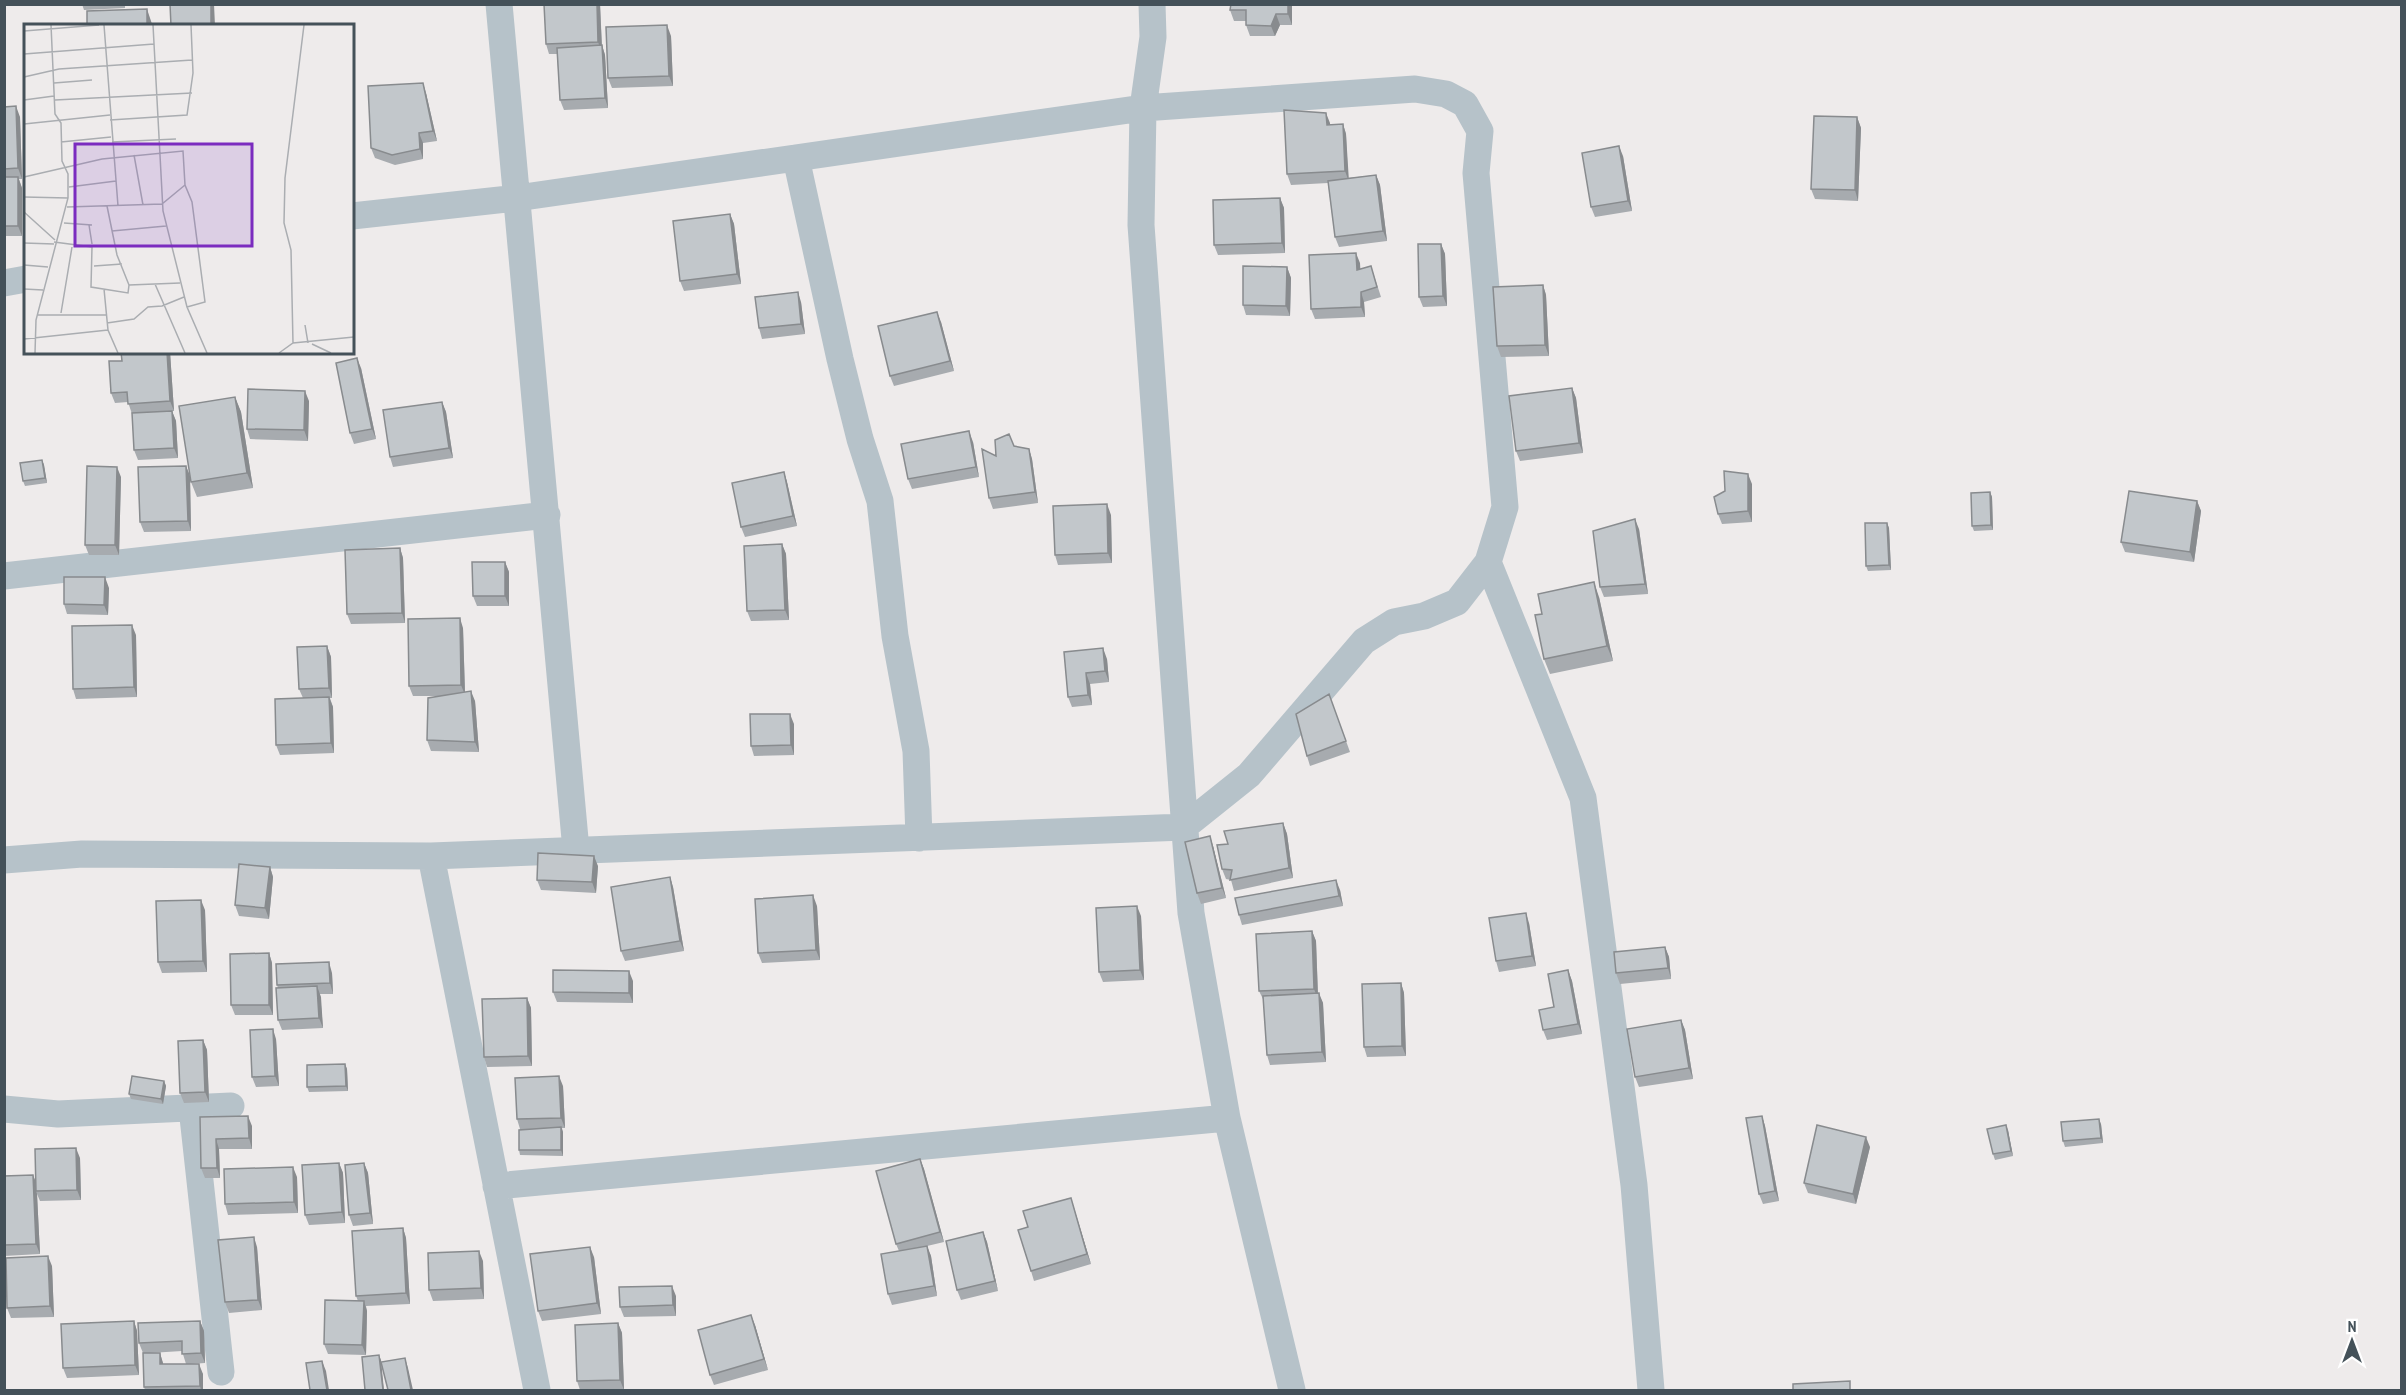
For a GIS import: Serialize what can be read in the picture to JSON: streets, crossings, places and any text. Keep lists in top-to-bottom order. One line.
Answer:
{"north":"top"}
